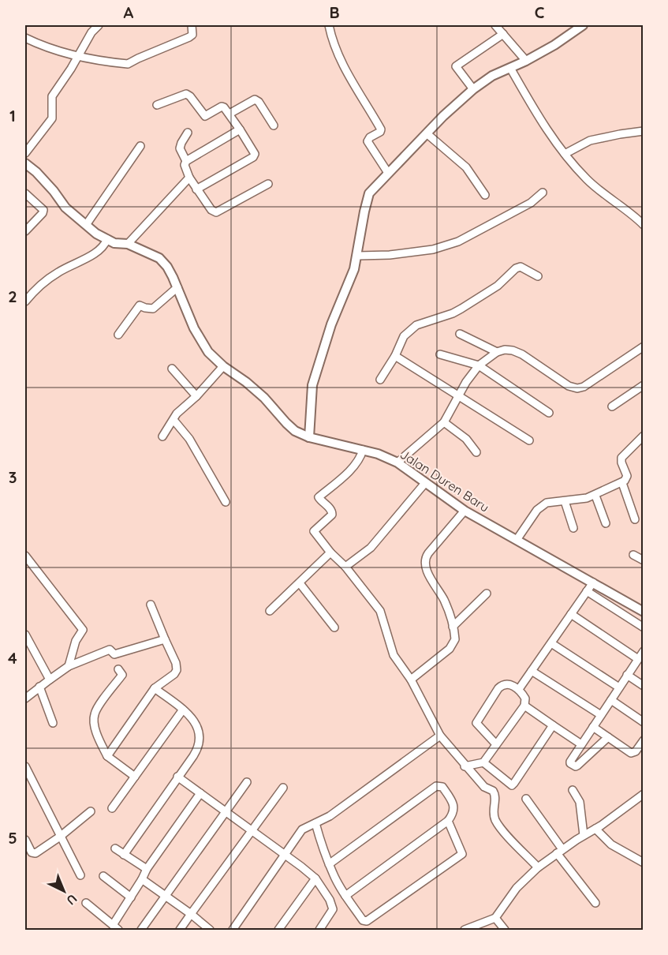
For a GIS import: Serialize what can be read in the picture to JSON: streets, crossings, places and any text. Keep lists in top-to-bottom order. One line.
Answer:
{"streets":{"street":["Jalan Duren Baru"]},"north":"bottom right","grid":{"columns":["A","B","C"],"rows":["1","2","3","4","5"]}}
